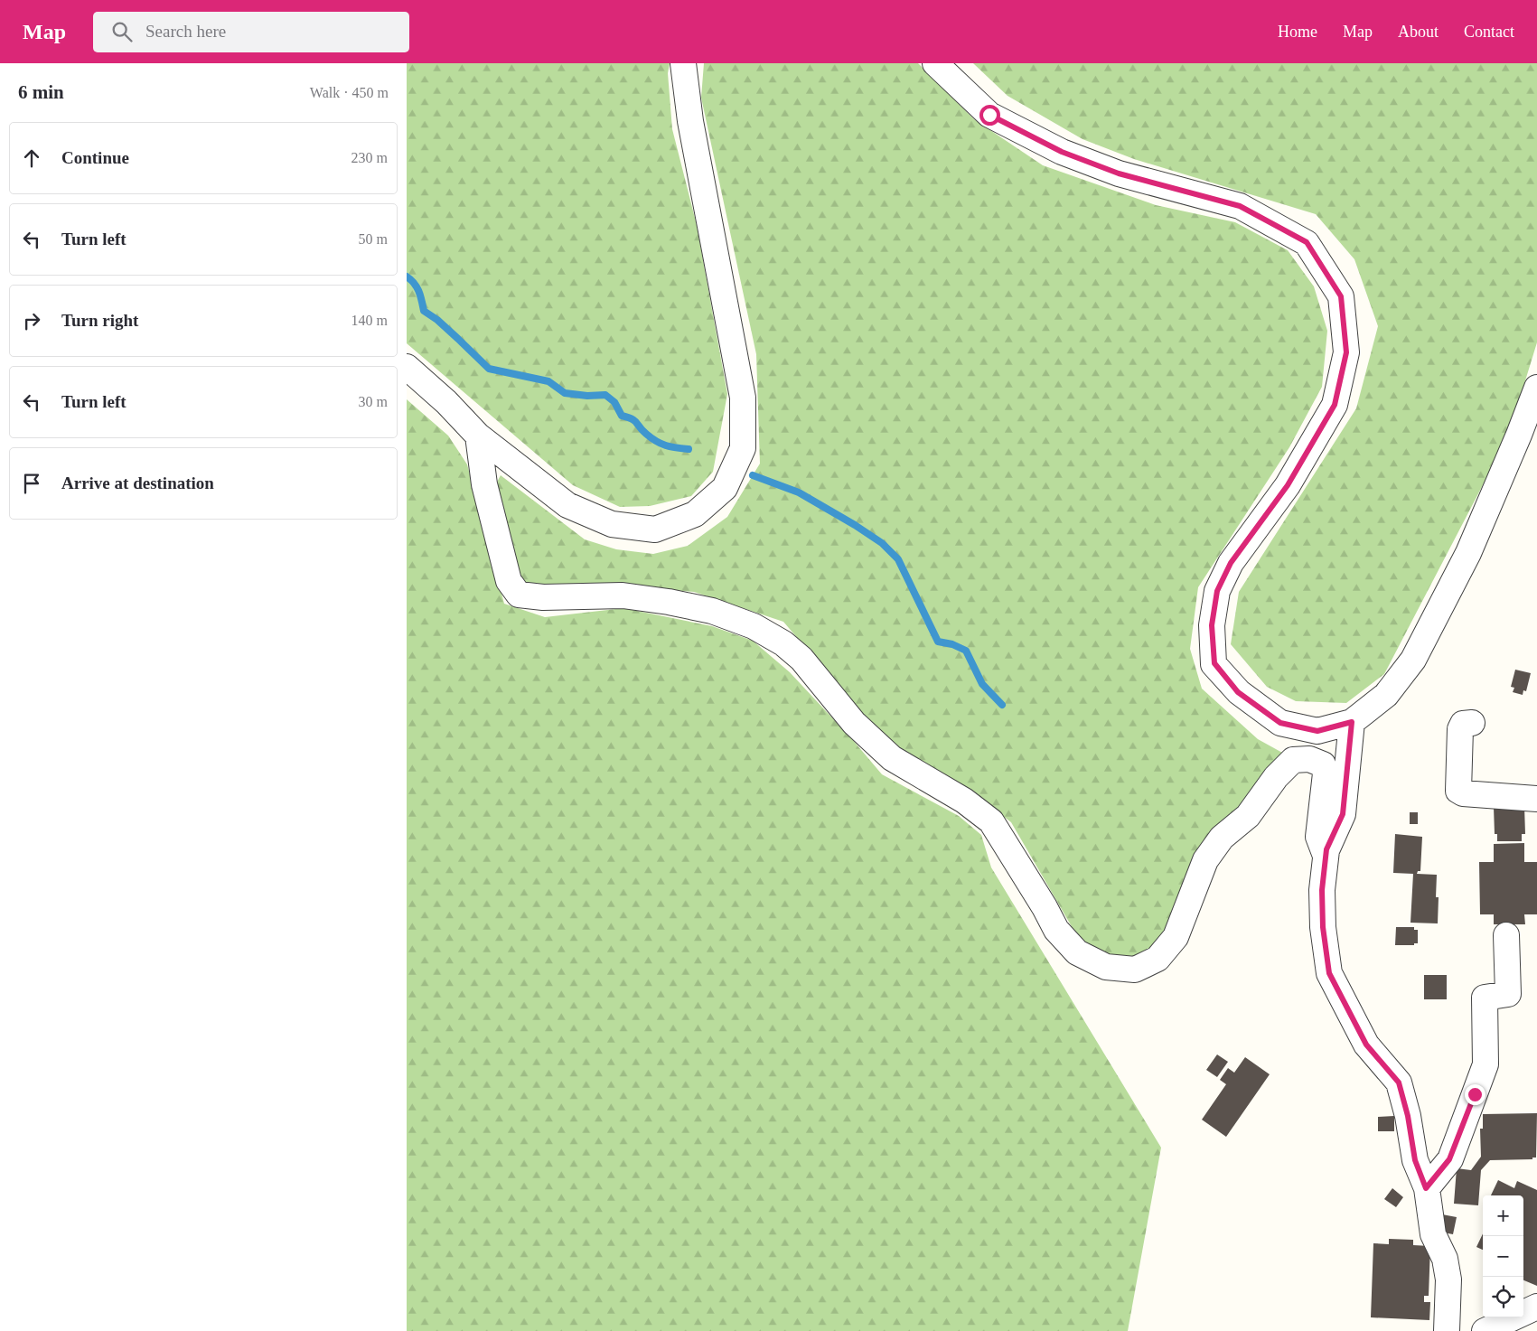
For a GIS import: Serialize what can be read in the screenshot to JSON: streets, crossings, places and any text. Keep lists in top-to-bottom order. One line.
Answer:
{"page":{"header":"Map","search":"Search here","nav":["Home","Map","About","Contact"],"heading":["6 min","Walk · 450 m"],"list":[["Continue","230 m"],["Turn left","50 m"],["Turn right","140 m"],["Turn left","30 m"],"Arrive at destination"],"map_buttons":["+","−"]}}
